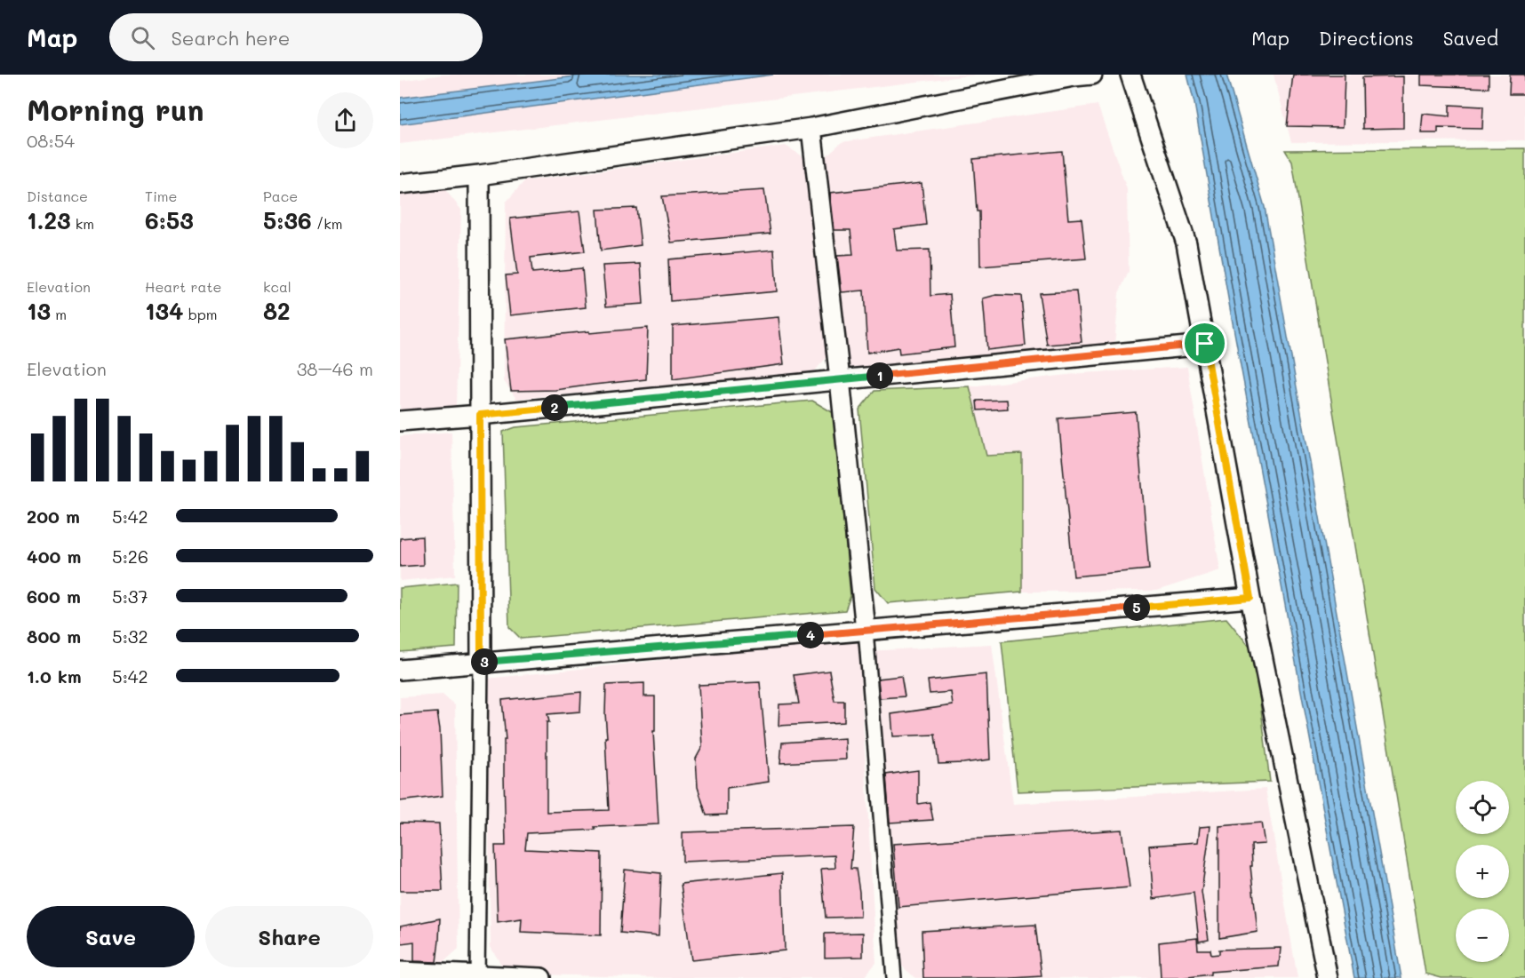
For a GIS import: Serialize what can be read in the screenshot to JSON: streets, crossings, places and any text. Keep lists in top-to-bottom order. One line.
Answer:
{"page":{"header":"Map","search":"Search here","nav":["Map","Directions","Saved"],"heading":["Morning run","08:54"],"stats":[["Distance","1.23 km"],["Time","6:53"],["Pace","5:36 /km"],["Elevation","13 m"],["Heart rate","134 bpm"],["kcal","82"]],"chart":["Elevation","38–46 m"],"pins":["1","2","5","4","3"],"list":[{"name":"200 m","note":"5:42"},{"name":"400 m","note":"5:26"},{"name":"600 m","note":"5:37"},{"name":"800 m","note":"5:32"},{"name":"1.0 km","note":"5:42"}],"map_buttons":["+","−"],"buttons":["Save","Share"]}}
